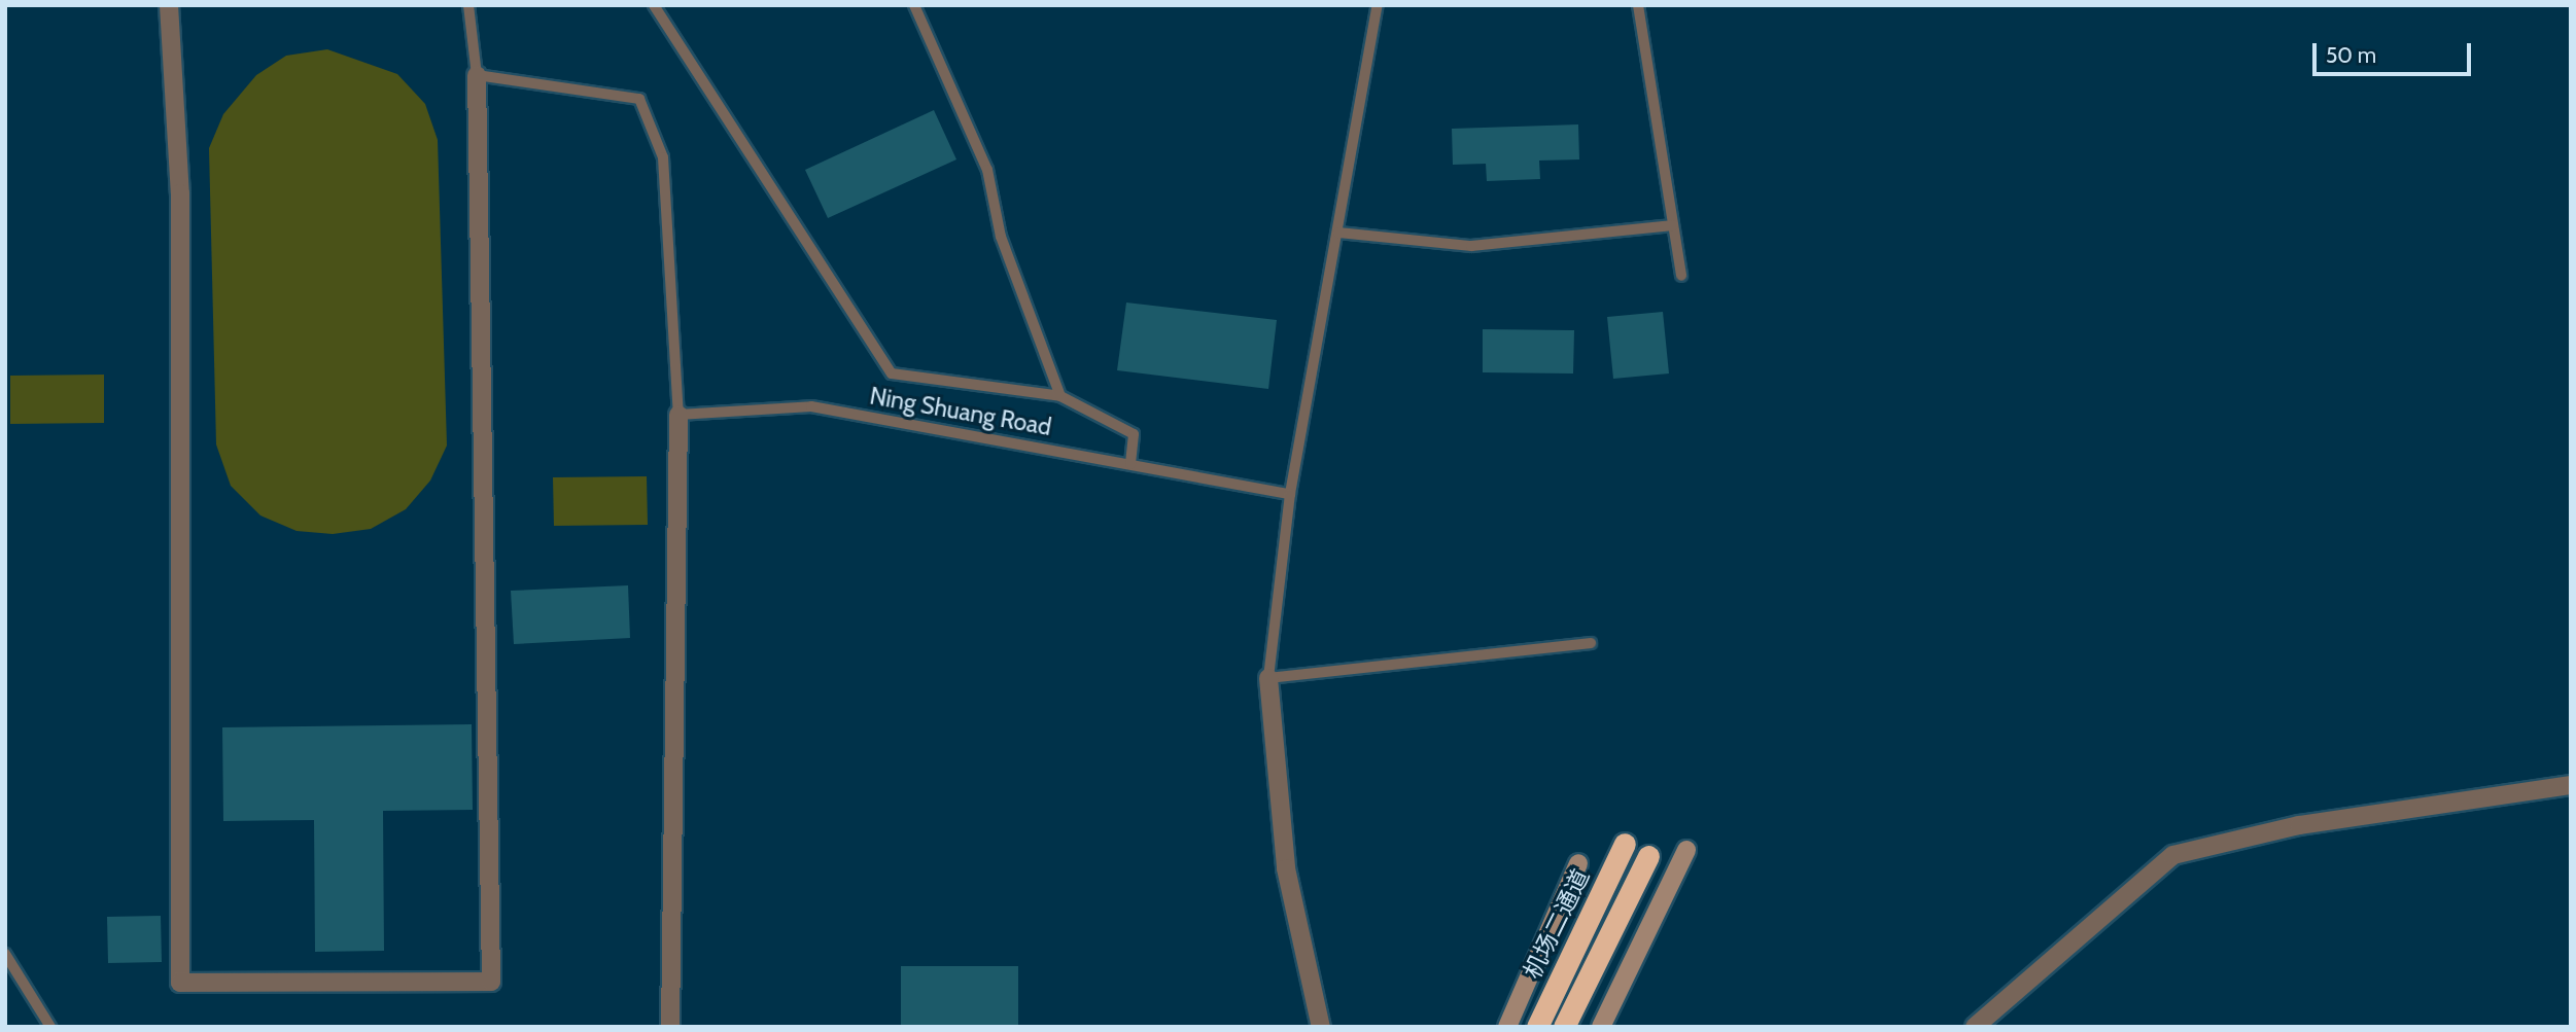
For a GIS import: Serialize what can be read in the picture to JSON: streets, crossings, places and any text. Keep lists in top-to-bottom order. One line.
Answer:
{"streets":{"highway":["机场二通道"],"lane":["Ning Shuang Road"]},"scale_bar":"50 m"}
